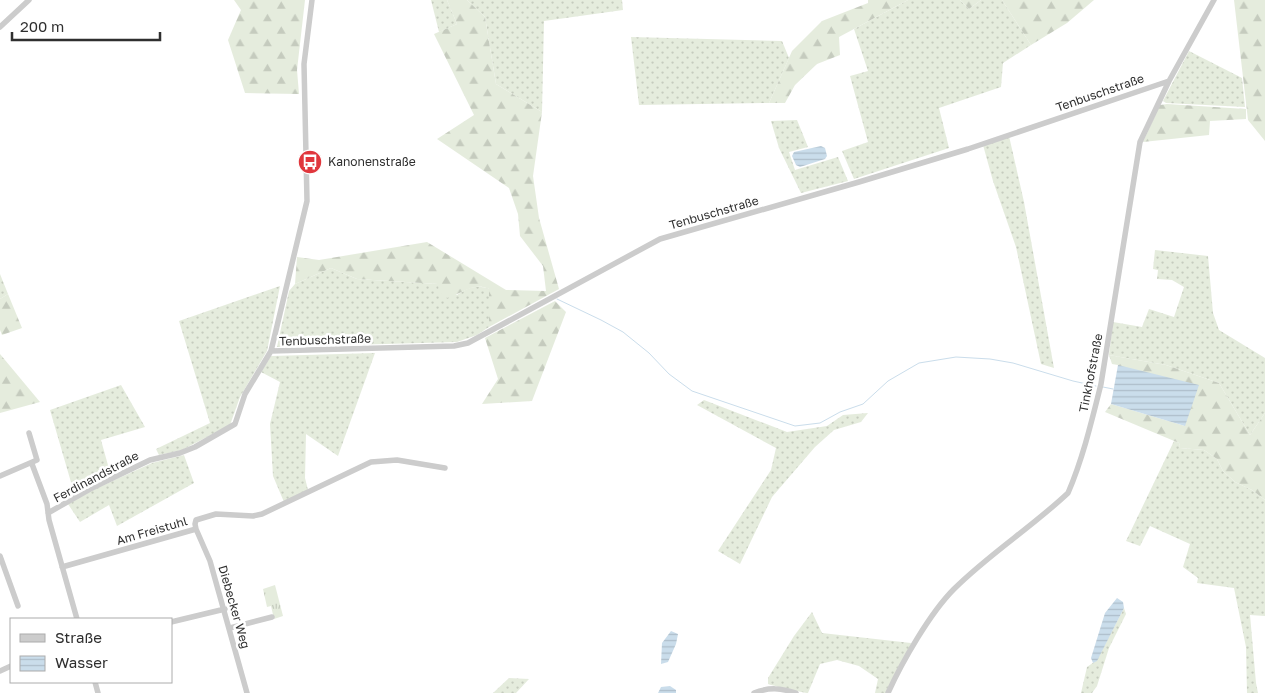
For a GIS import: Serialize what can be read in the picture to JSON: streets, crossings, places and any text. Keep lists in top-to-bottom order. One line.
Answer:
{"streets":{"street":["Tenbuschstraße","Tinkhofstraße","Ferdinandstraße","Am Freistuhl","Diebecker Weg"]},"crossings":[["Tenbuschstraße","Tinkhofstraße"],["Tenbuschstraße","Ferdinandstraße"],["Ferdinandstraße","Am Freistuhl"],["Am Freistuhl","Diebecker Weg"]],"places":{"bus stop":["Kanonenstraße"]},"legend":["Straße","Wasser"],"scale_bar":"200 m"}
